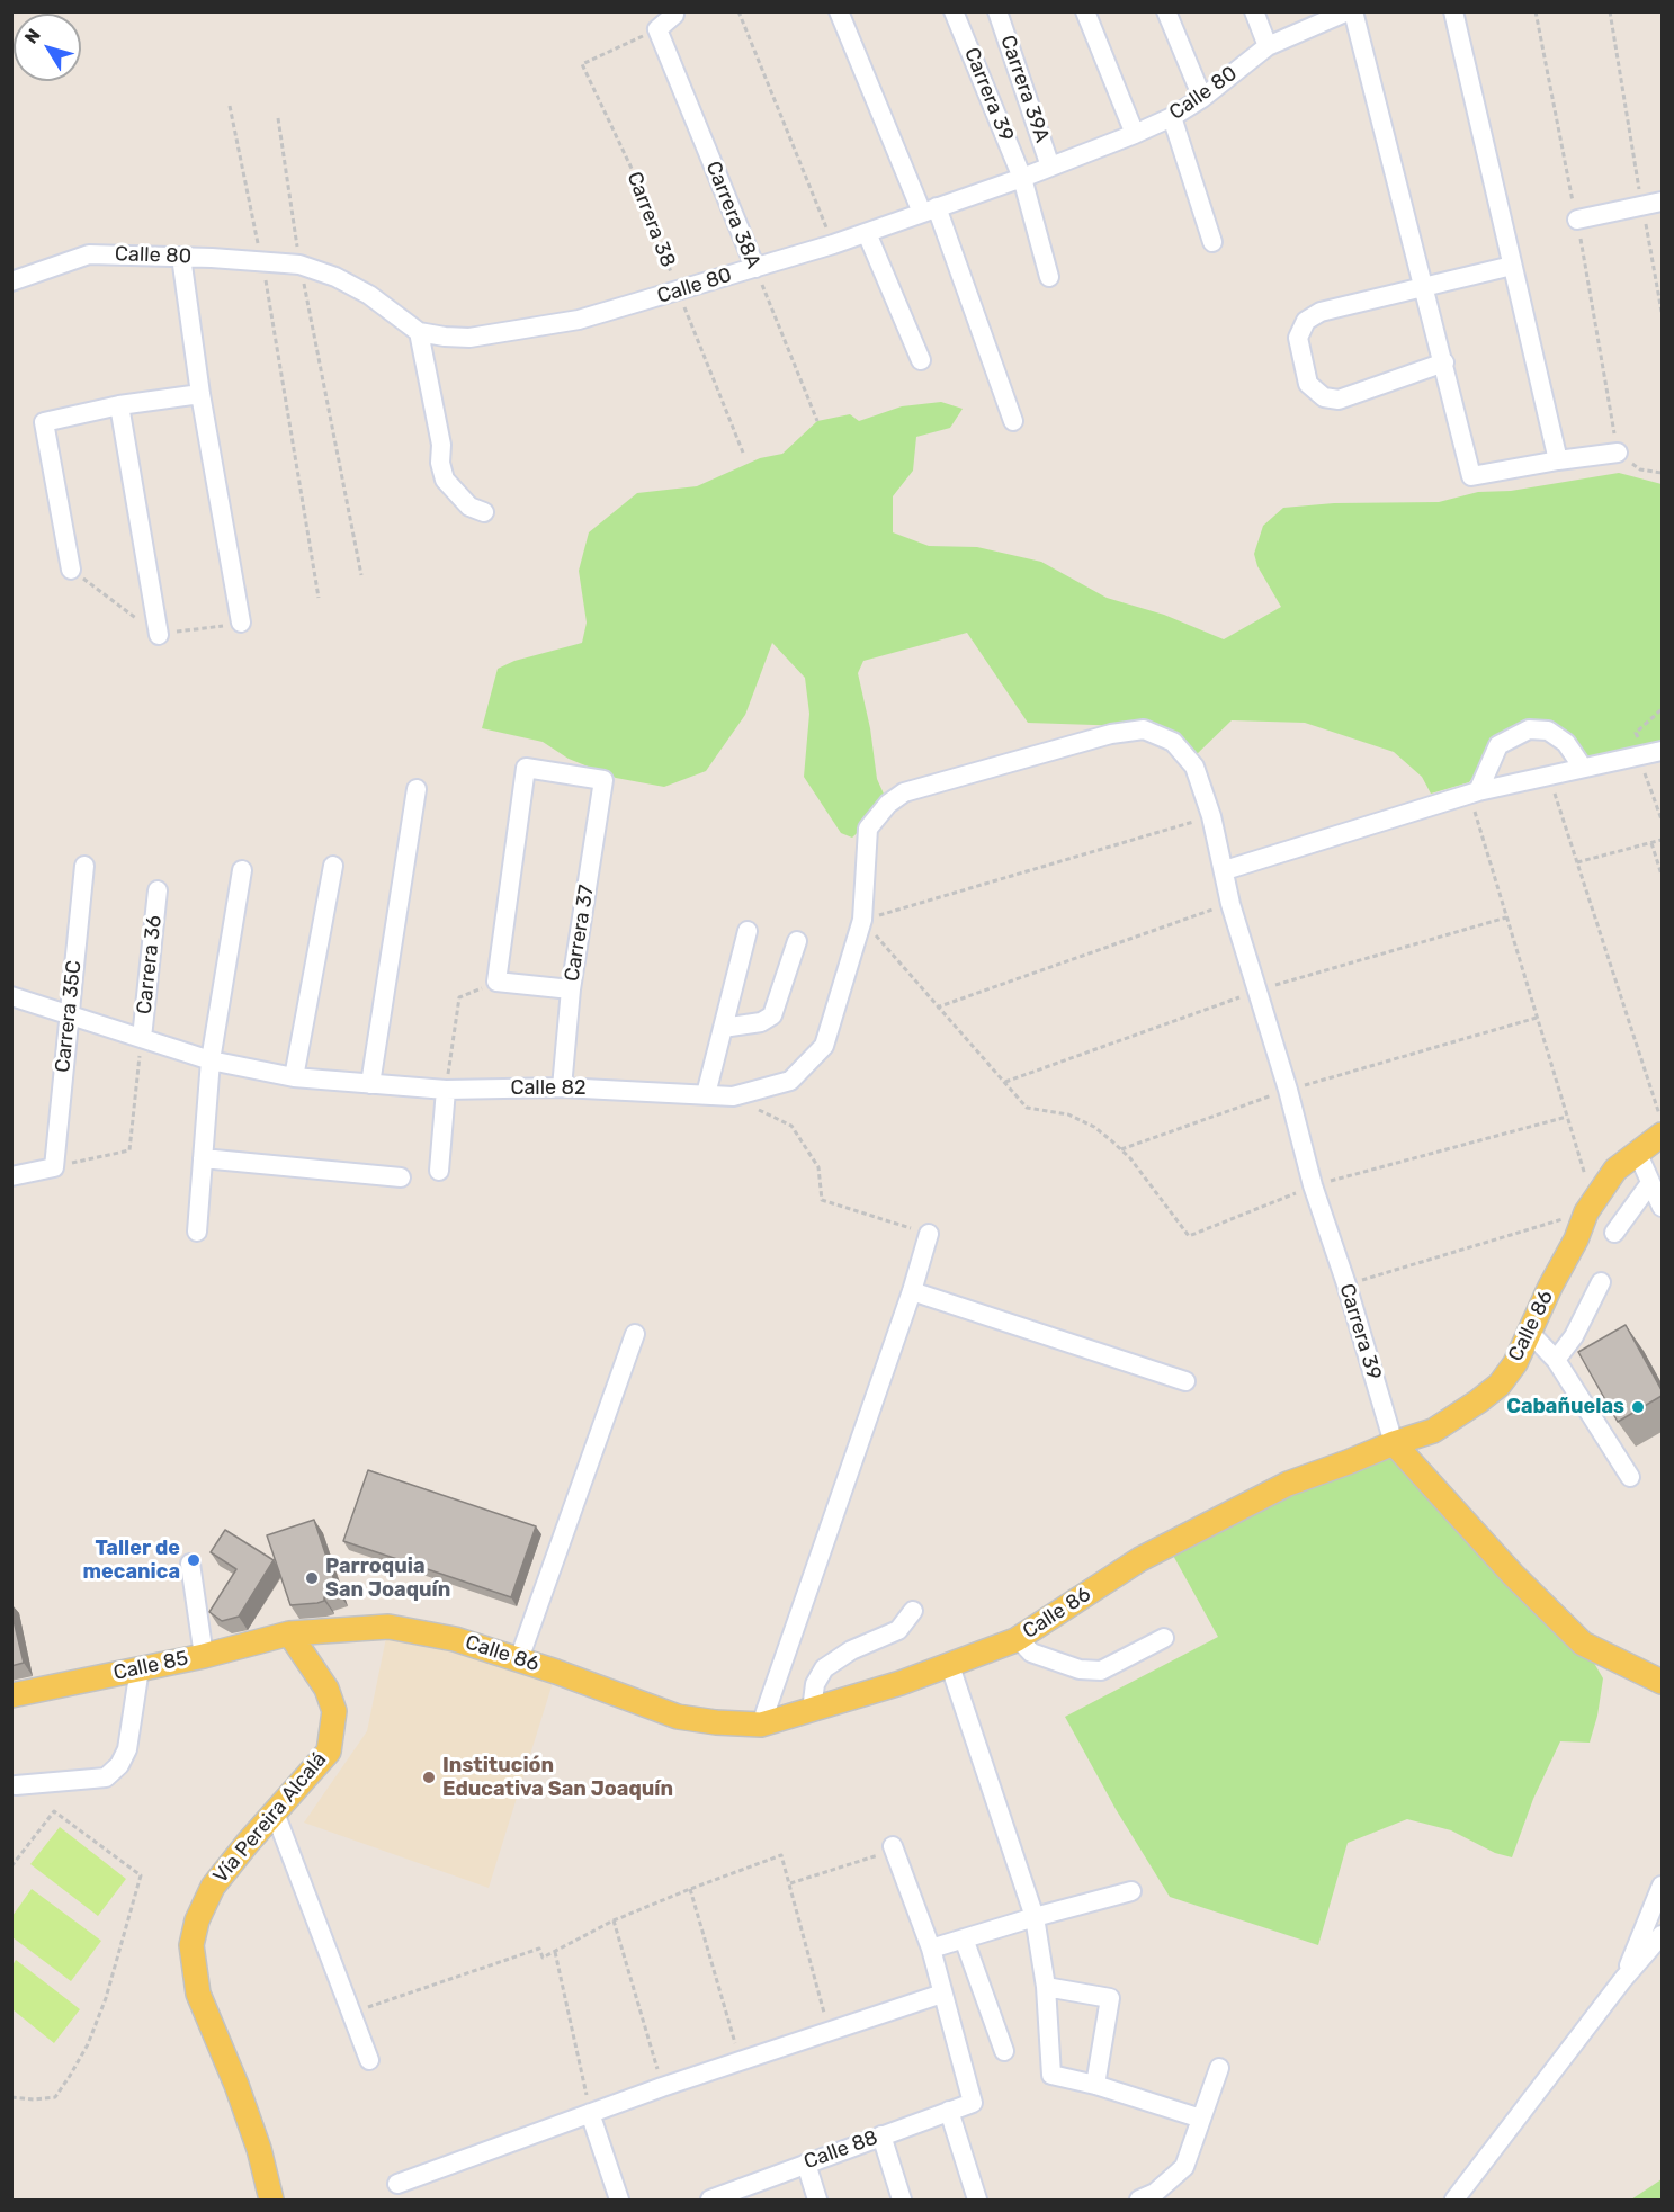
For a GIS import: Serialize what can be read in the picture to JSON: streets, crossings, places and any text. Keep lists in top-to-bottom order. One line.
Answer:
{"streets":{"main road":["Carrera 39","Calle 86","Calle 85","Vía Pereira Alcalá"],"street":["Carrera 39A","Calle 80","Carrera 38A","Carrera 37","Carrera 36","Carrera 35C","Calle 82","Calle 88"],"path":["Carrera 38"]},"crossings":[["Carrera 39A","Calle 80"],["Calle 80","Carrera 39"],["Calle 80","Carrera 38A"],["Calle 80","Carrera 38"],["Carrera 39","Calle 82"],["Carrera 39","Calle 86"],["Carrera 38A","Carrera 38"],["Carrera 37","Calle 82"],["Carrera 36","Calle 82"],["Carrera 35C","Calle 82"],["Calle 86","Calle 85"],["Calle 86","Vía Pereira Alcalá"],["Calle 85","Vía Pereira Alcalá"]],"places":["Cabañuelas","Taller de mecanica","Parroquia San Joaquín","Institución Educativa San Joaquín"],"north":"top left"}
